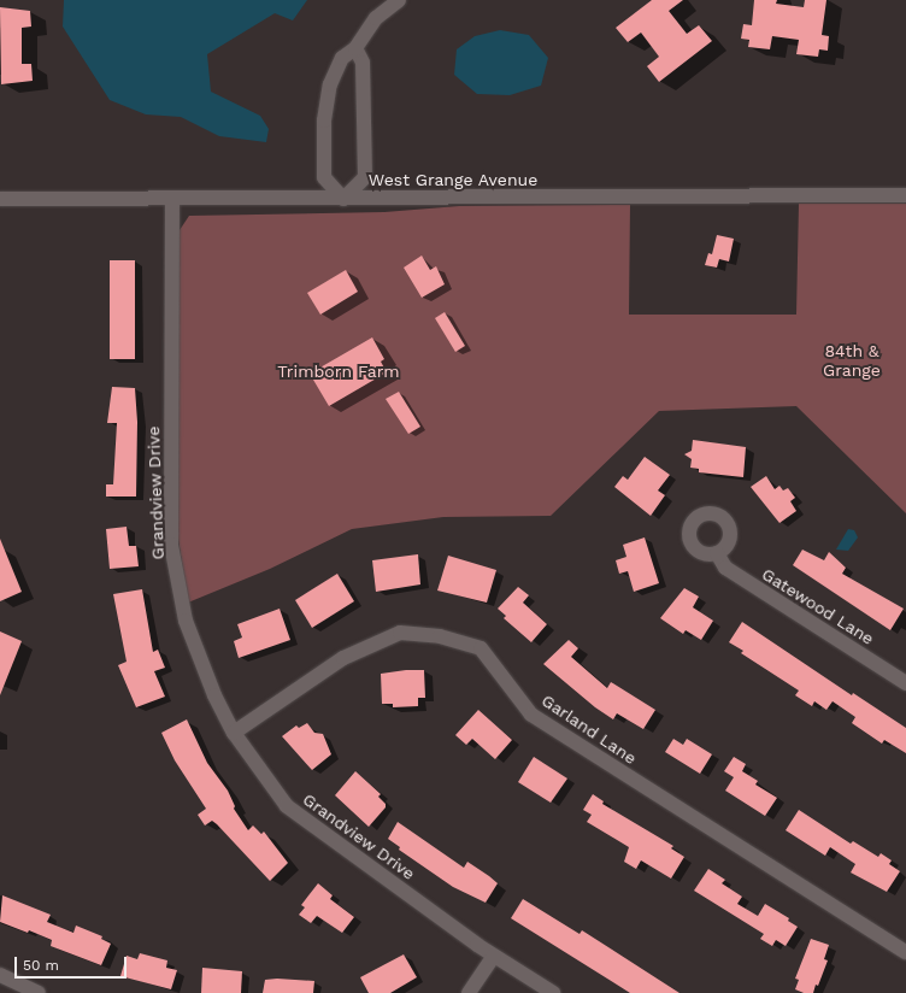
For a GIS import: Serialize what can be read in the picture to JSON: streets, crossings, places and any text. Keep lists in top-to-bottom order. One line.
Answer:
{"streets":{"street":["West Grange Avenue","Grandview Drive","Gatewood Lane","Garland Lane"]},"crossings":[["West Grange Avenue","Grandview Drive"],["Grandview Drive","Garland Lane"]],"parks":["84th & Grange","Trimborn Farm"],"scale_bar":"50 m"}
